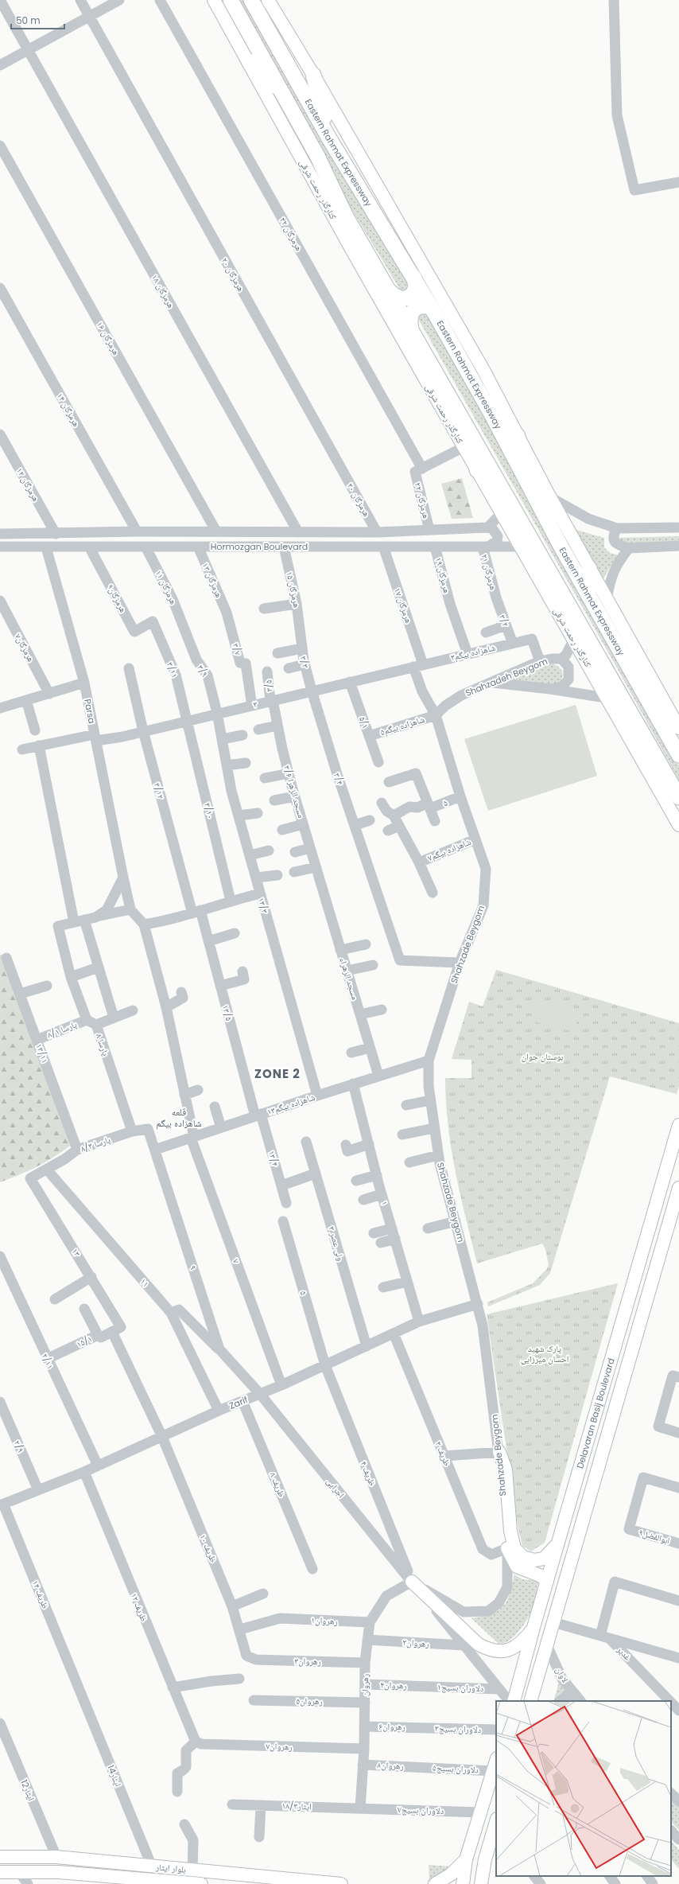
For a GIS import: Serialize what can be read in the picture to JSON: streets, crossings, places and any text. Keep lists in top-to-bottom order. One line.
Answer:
{"streets":{"highway":["Eastern Rahmat Expressway"],"main road":["کنارگذر رحمت شرقی","Delavaran Basij Boulevard","بلوار ایثار"],"street":["هرمزگان ۲۲","هرمزگان ۲۰","هرمزگان ۱۸","هرمزگان ۱۶","هرمزگان ۱۴","هرمزگان ۱۲","Hormozgan Boulevard","هرمزگان ۲۱","هرمزگان ۱۹","هرمزگان ۱۳","هرمزگان ۱۱","هرمزگان ۱۵","هرمزگان۹","هرمزگان ۱۷","۳/۲","هرمزگان۷","۳/۷","۳شاهزاده بیگم","۳/۳","۳/۱۱","۳/۹","Shahzadeh Beygom","۳/۵","۳","Parsa","۵/۱","شاهزاده بیگم۵","۳/۴","۳/۱۲","مسجد الزهرا ۳/۶","۵","۳/۱۰","شاهزاده بیگم۷","۱۳/۳","Shahzade Beygom","مسجد الزهراء","۱۳/۵","۸/۱ پارسا","۸ پارسا","۱۳/۱۱","شاهزاده بیگم۱۳","۸/۳ پارسا","۱۳/۴","۱","ولی عصر ۳","۱۳","۷","۹","۱۱","۱۵/۱","۲/۱۱","Zarif","۲/۹","ظریف ۲","ظریف ۴","ظریف ۸","اجرایی","ابوالفضل۹","ظریف ۱۰","ظریف ۱۴","ظریف ۱۲","رهروان۱","رهروان۲","غدیر","رهروان۳","لاوان","رهروان","رهروان۴","دلاوران بسیج۱","رهروان۵","رهروان۶","دلاوران بسیج۳","رهروان۷","رهروان۸","دلاوران بسیج۵","ایثار14","ایثار12","ایثار۱۸/۳","دلاوران بسیج۷"]},"crossings":[["کنارگذر رحمت شرقی","Hormozgan Boulevard"],["هرمزگان ۲۲","Hormozgan Boulevard"],["هرمزگان ۲۰","Hormozgan Boulevard"],["هرمزگان ۱۸","Hormozgan Boulevard"],["هرمزگان ۱۶","Hormozgan Boulevard"],["هرمزگان ۱۴","Hormozgan Boulevard"],["هرمزگان ۱۲","Hormozgan Boulevard"],["Hormozgan Boulevard","هرمزگان ۲۱"],["Hormozgan Boulevard","هرمزگان ۱۹"],["Hormozgan Boulevard","هرمزگان ۱۳"],["Hormozgan Boulevard","هرمزگان ۱۱"],["Hormozgan Boulevard","هرمزگان ۱۵"],["Hormozgan Boulevard","هرمزگان۹"],["Hormozgan Boulevard","هرمزگان ۱۷"],["Hormozgan Boulevard","Parsa"],["هرمزگان ۲۱","۳/۲"],["هرمزگان ۱۹","۳شاهزاده بیگم"],["هرمزگان ۱۳","۳/۷"],["هرمزگان ۱۱","۳/۹"],["هرمزگان ۱۵","۳/۳"],["هرمزگان۹","۳/۱۱"],["هرمزگان ۱۷","۳شاهزاده بیگم"],["هرمزگان ۱۷","Shahzadeh Beygom"],["هرمزگان ۱۷","۳"],["هرمزگان ۱۷","شاهزاده بیگم۵"],["هرمزگان ۱۷","Shahzade Beygom"],["۳/۲","۳شاهزاده بیگم"],["۳شاهزاده بیگم","Shahzadeh Beygom"],["۳شاهزاده بیگم","۳"],["۳/۳","۳"],["۳/۳","۳/۴"],["۳/۱۱","۳"],["۳/۱۱","۳/۱۰"],["۳/۹","۳"],["۳/۹","۱۳/۳"],["Shahzadeh Beygom","شاهزاده بیگم۵"],["Shahzadeh Beygom","Shahzade Beygom"],["۳/۵","۳"],["۳/۵","مسجد الزهرا ۳/۶"],["۳","Parsa"],["۳","۵/۱"],["۳","۳/۴"],["۳","۳/۱۲"],["۳","مسجد الزهرا ۳/۶"],["۳","۳/۱۰"],["۳","۱۳/۳"],["Parsa","۷"],["۵/۱","شاهزاده بیگم۵"],["شاهزاده بیگم۵","Shahzade Beygom"],["۳/۴","Shahzade Beygom"],["۳/۱۲","۱۳/۵"],["مسجد الزهرا ۳/۶","مسجد الزهراء"],["۵","Shahzade Beygom"],["۵","Zarif"],["۵","ظریف ۴"],["شاهزاده بیگم۷","Shahzade Beygom"],["۱۳/۳","شاهزاده بیگم۱۳"],["Shahzade Beygom","شاهزاده بیگم۱۳"],["Shahzade Beygom","Zarif"],["Shahzade Beygom","ظریف ۲"],["Shahzade Beygom","ظریف ۴"],["Shahzade Beygom","اجرایی"],["Shahzade Beygom","رهروان"],["مسجد الزهراء","شاهزاده بیگم۱۳"],["۱۳/۵","شاهزاده بیگم۱۳"],["۱۳/۵","۱۳/۴"],["۸/۱ پارسا","۸ پارسا"],["۸/۱ پارسا","۱۳/۱۱"],["۸ پارسا","۸/۳ پارسا"],["۱۳/۱۱","۸/۳ پارسا"],["شاهزاده بیگم۱۳","۱۳/۴"],["شاهزاده بیگم۱۳","۱"],["شاهزاده بیگم۱۳","۷"],["شاهزاده بیگم۱۳","۹"],["۸/۳ پارسا","۱۳"],["۸/۳ پارسا","۹"],["۸/۳ پارسا","۱۱"],["۱","Zarif"],["ولی عصر ۳","Zarif"],["۱۳","۱۵/۱"],["۱۳","Zarif"],["۱۳","ظریف ۱۰"],["۷","Zarif"],["۹","Zarif"],["۹","اجرایی"],["۱۱","Zarif"],["۱۵/۱","۲/۱۱"],["۲/۱۱","Zarif"],["Zarif","۲/۹"],["Zarif","ظریف ۲"],["Zarif","ظریف ۴"],["Zarif","ظریف ۸"],["Zarif","اجرایی"],["Zarif","ظریف ۱۰"],["Zarif","ظریف ۱۴"],["Zarif","ظریف ۱۲"],["Delavaran Basij Boulevard","لاوان"],["ظریف ۴","اجرایی"],["ظریف ۴","رهروان"],["اجرایی","رهروان۲"],["اجرایی","رهروان"],["اجرایی","دلاوران بسیج۱"],["ظریف ۱۰","رهروان۱"],["ظریف ۱۰","رهروان۳"],["ظریف ۱۴","ایثار14"],["ظریف ۱۲","رهروان۷"],["رهروان۱","رهروان"],["رهروان۲","رهروان"],["رهروان۳","رهروان"],["رهروان","رهروان۴"],["رهروان","رهروان۵"],["رهروان","رهروان۶"],["رهروان","رهروان۷"],["رهروان","رهروان۸"],["رهروان","ایثار۱۸/۳"],["رهروان","دلاوران بسیج۷"],["رهروان۴","دلاوران بسیج۱"],["رهروان۶","دلاوران بسیج۳"],["رهروان۸","دلاوران بسیج۵"],["ایثار14","بلوار ایثار"],["ایثار12","بلوار ایثار"],["ایثار۱۸/۳","دلاوران بسیج۷"]],"districts":["ZONE 2","قلعه شاهزاده بیگم"],"parks":["بوستان جوان","پارک شهید احسان میرزایی"],"scale_bar":"50 m"}
